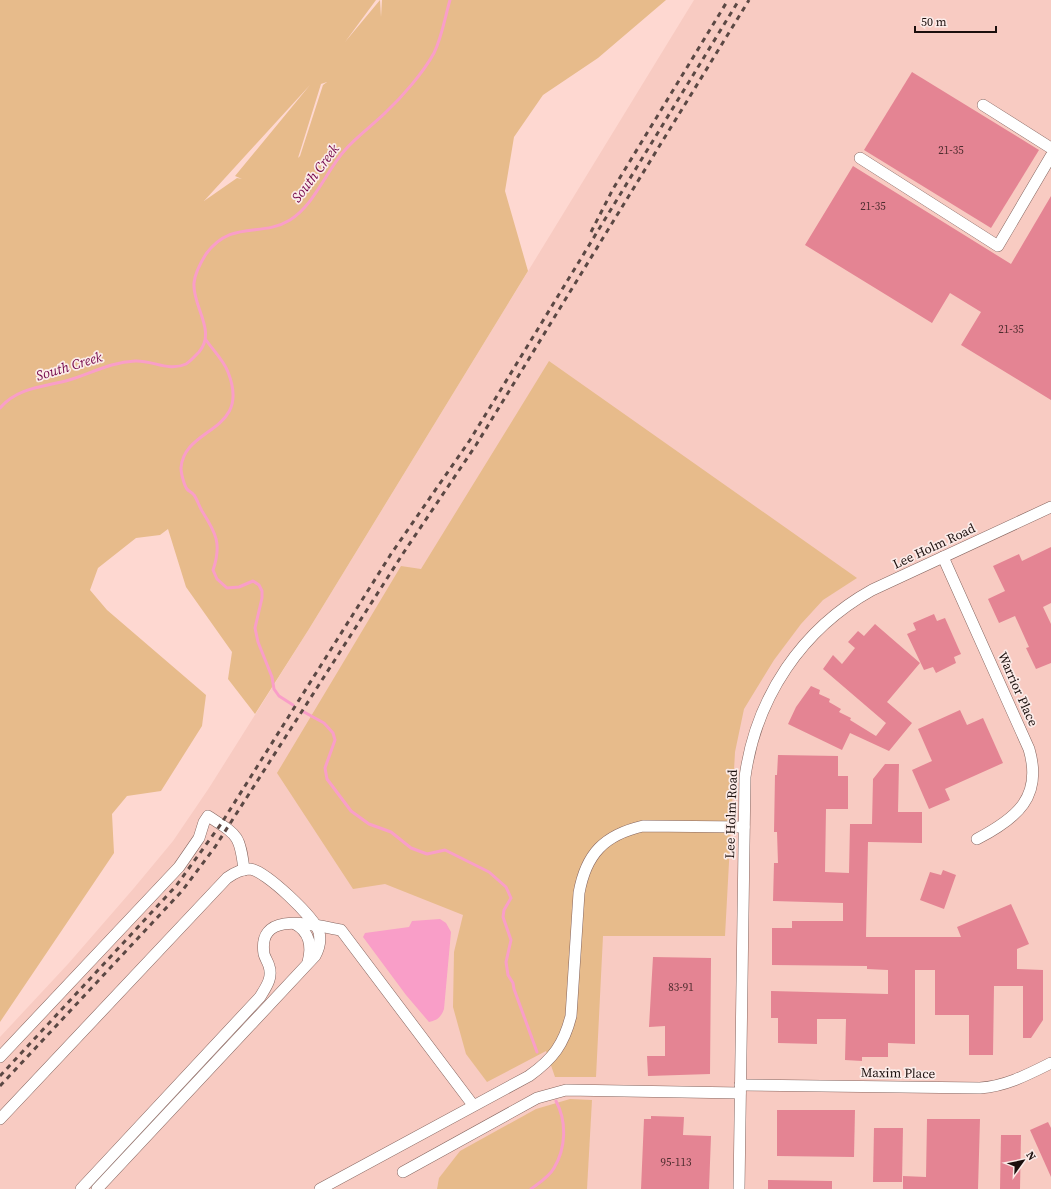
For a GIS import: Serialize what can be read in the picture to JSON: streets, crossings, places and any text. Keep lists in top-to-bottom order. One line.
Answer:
{"streets":{"street":["Lee Holm Road","Warrior Place","Maxim Place"]},"crossings":[["Lee Holm Road","Warrior Place"],["Lee Holm Road","Maxim Place"]],"water":["South Creek"],"house_numbers":["21-35","21-35","21-35","83-91","95-113"],"scale_bar":"50 m","north":"top right"}
